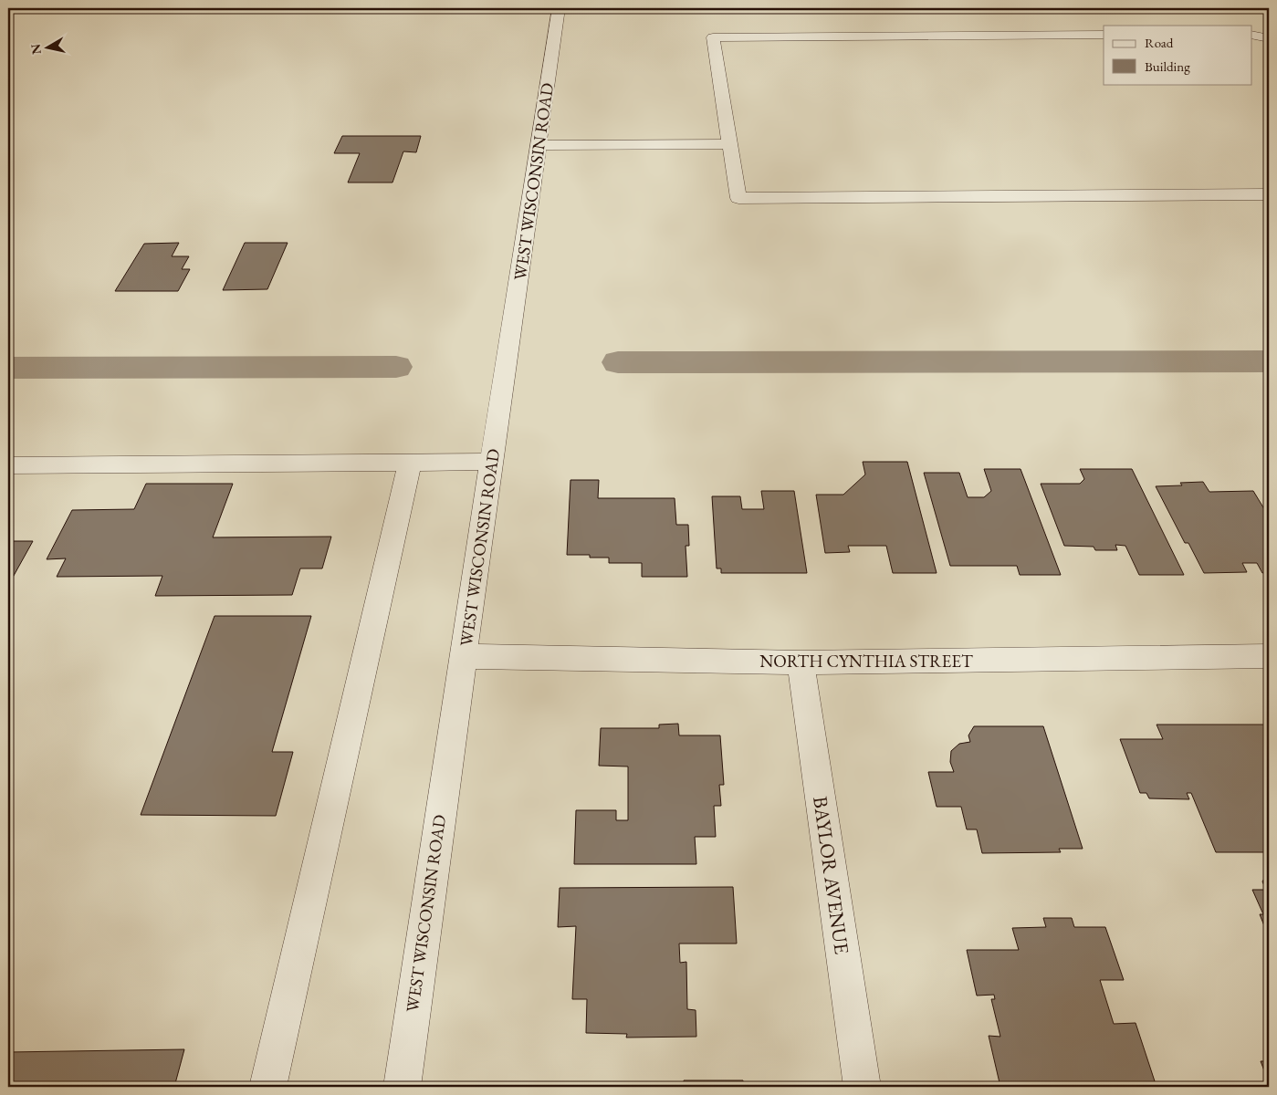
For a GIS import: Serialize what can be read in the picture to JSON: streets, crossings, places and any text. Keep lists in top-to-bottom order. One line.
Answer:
{"streets":{"street":["WEST WISCONSIN ROAD","NORTH CYNTHIA STREET","BAYLOR AVENUE"]},"crossings":[["WEST WISCONSIN ROAD","NORTH CYNTHIA STREET"],["NORTH CYNTHIA STREET","BAYLOR AVENUE"]],"legend":["Road","Building"],"north":"left"}
